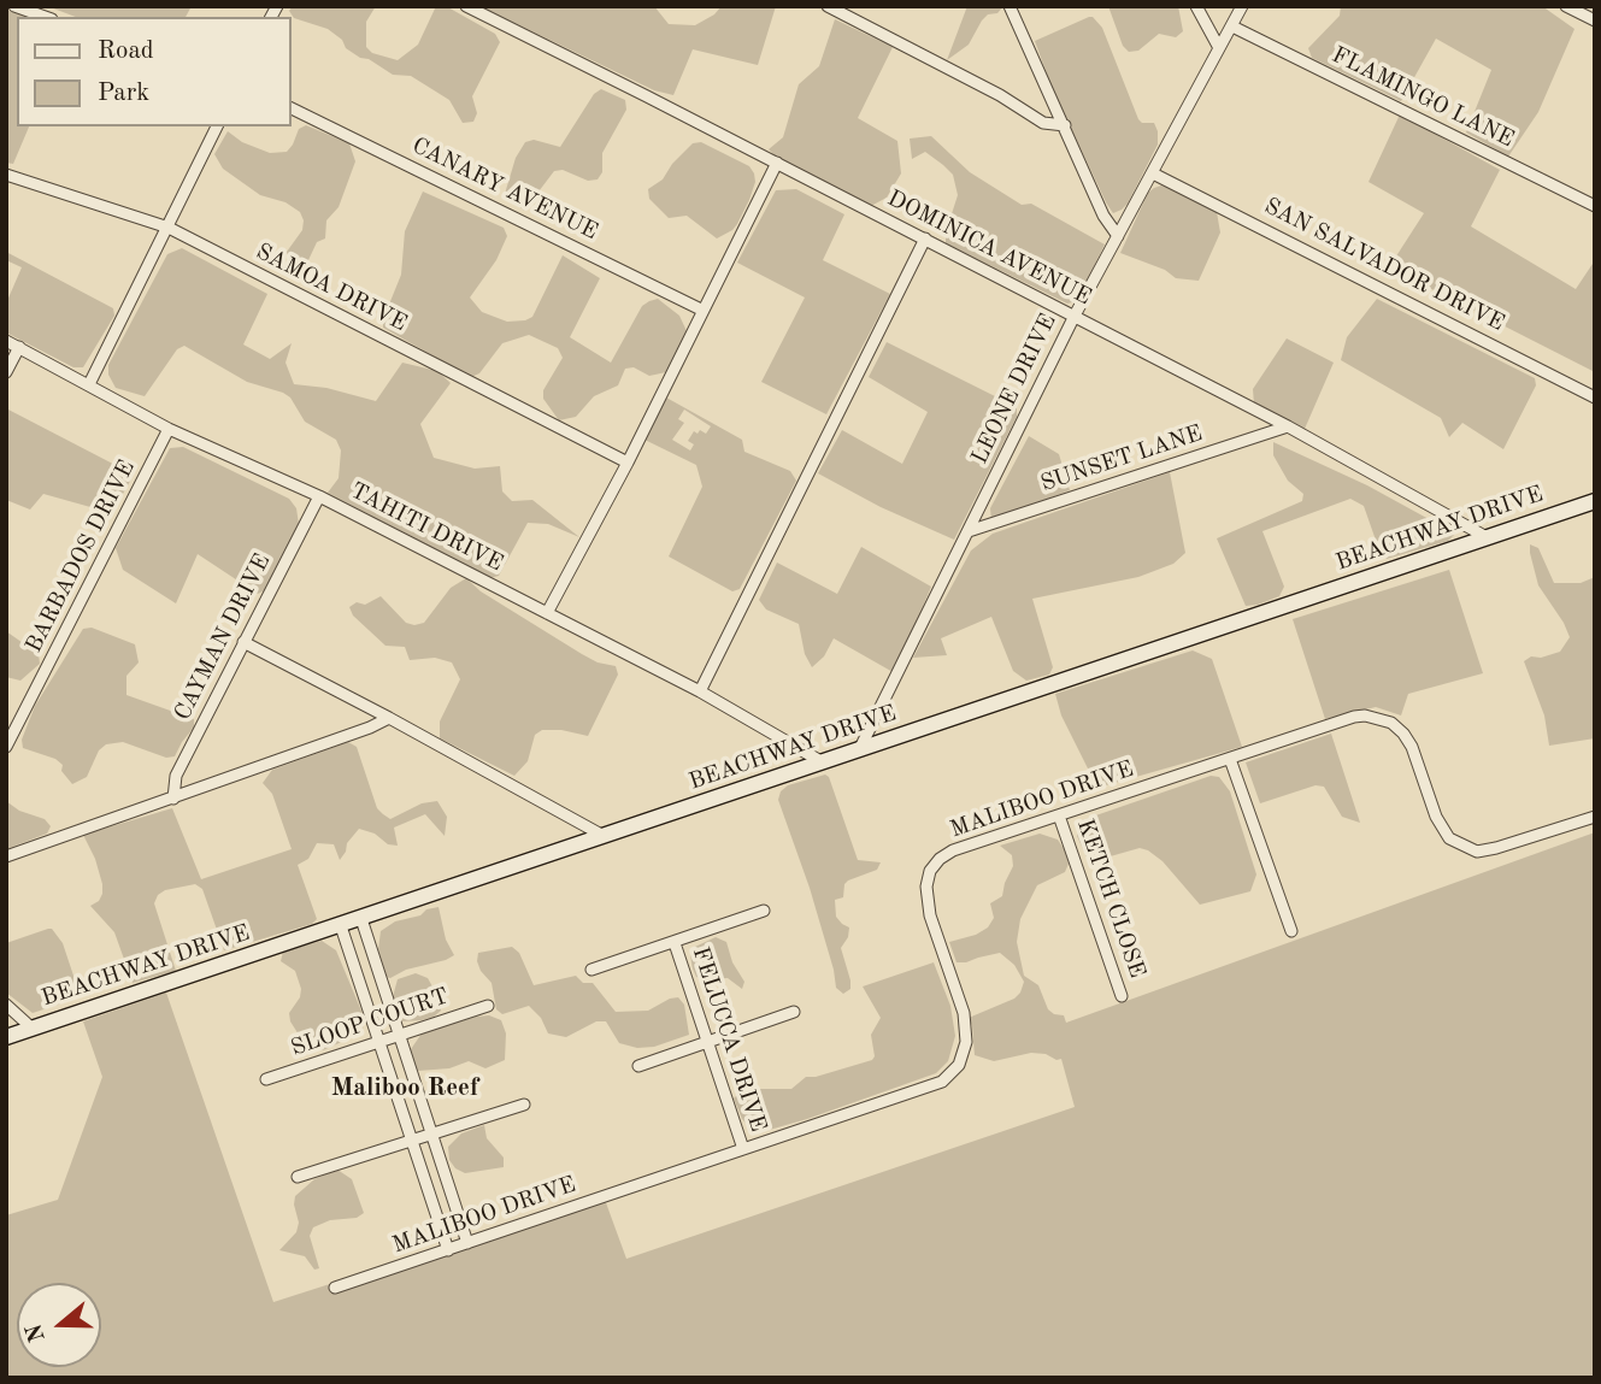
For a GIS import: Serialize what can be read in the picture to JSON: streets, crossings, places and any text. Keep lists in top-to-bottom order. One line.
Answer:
{"streets":{"street":["FLAMINGO LANE","CANARY AVENUE","DOMINICA AVENUE","SAN SALVADOR DRIVE","SAMOA DRIVE","LEONE DRIVE","SUNSET LANE","TAHITI DRIVE","BEACHWAY DRIVE","BARBADOS DRIVE","CAYMAN DRIVE","MALIBOO DRIVE","KETCH CLOSE","SLOOP COURT","FELUCCA DRIVE"]},"crossings":[["FLAMINGO LANE","LEONE DRIVE"],["DOMINICA AVENUE","LEONE DRIVE"],["DOMINICA AVENUE","SUNSET LANE"],["DOMINICA AVENUE","BEACHWAY DRIVE"],["SAN SALVADOR DRIVE","LEONE DRIVE"],["LEONE DRIVE","SUNSET LANE"],["LEONE DRIVE","BEACHWAY DRIVE"],["TAHITI DRIVE","BEACHWAY DRIVE"],["TAHITI DRIVE","BARBADOS DRIVE"],["TAHITI DRIVE","CAYMAN DRIVE"],["MALIBOO DRIVE","KETCH CLOSE"],["MALIBOO DRIVE","FELUCCA DRIVE"]],"districts":["Maliboo Reef"],"legend":["Road","Park"],"north":"left"}
